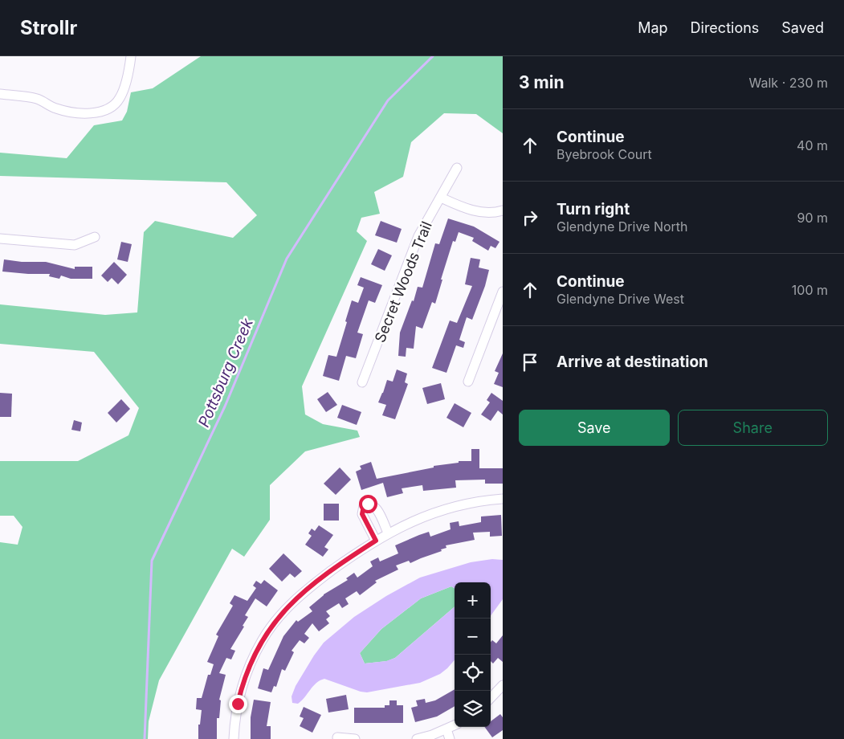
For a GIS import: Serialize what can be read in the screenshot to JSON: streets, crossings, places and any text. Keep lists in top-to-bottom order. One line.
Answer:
{"streets":{"street":["Secret Woods Trail"]},"water":["Pottsburg Creek"],"page":{"header":"Strollr","nav":["Map","Directions","Saved"],"heading":["3 min","Walk · 230 m"],"list":[["Continue","Byebrook Court","40 m"],["Turn right","Glendyne Drive North","90 m"],["Continue","Glendyne Drive West","100 m"],"Arrive at destination"],"buttons":["Save","Share"],"map_buttons":["+","−"]}}
